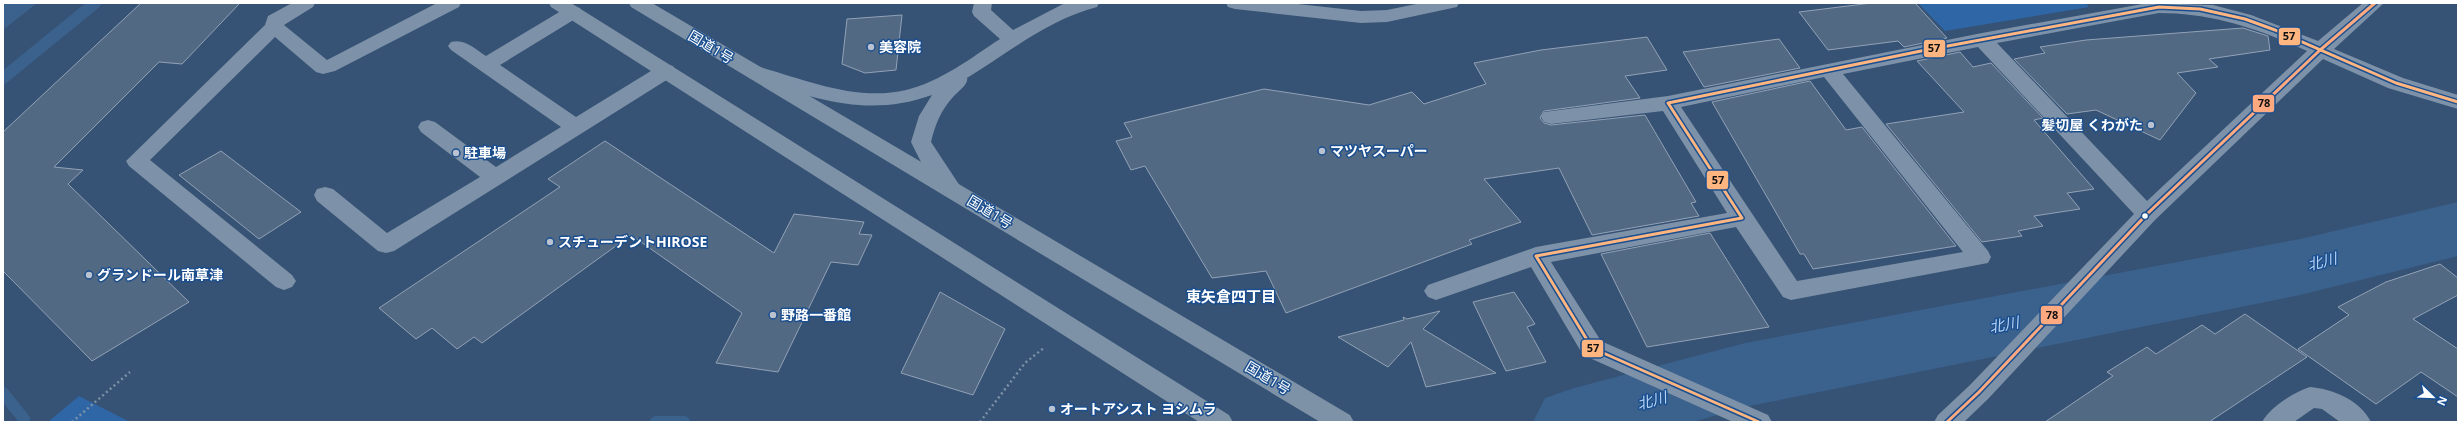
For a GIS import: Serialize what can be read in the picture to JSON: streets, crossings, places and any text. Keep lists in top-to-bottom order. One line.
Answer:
{"streets":{"highway":["国道1号"]},"districts":["東矢倉四丁目"],"water":["北川"],"places":["美容院","髪切屋 くわがた","マツヤスーパー","駐車場","スチューデントHIROSE","グランドール南草津","野路一番館","オートアシスト ヨシムラ"],"lines":["transit line 78","transit line 57"],"north":"bottom right"}
